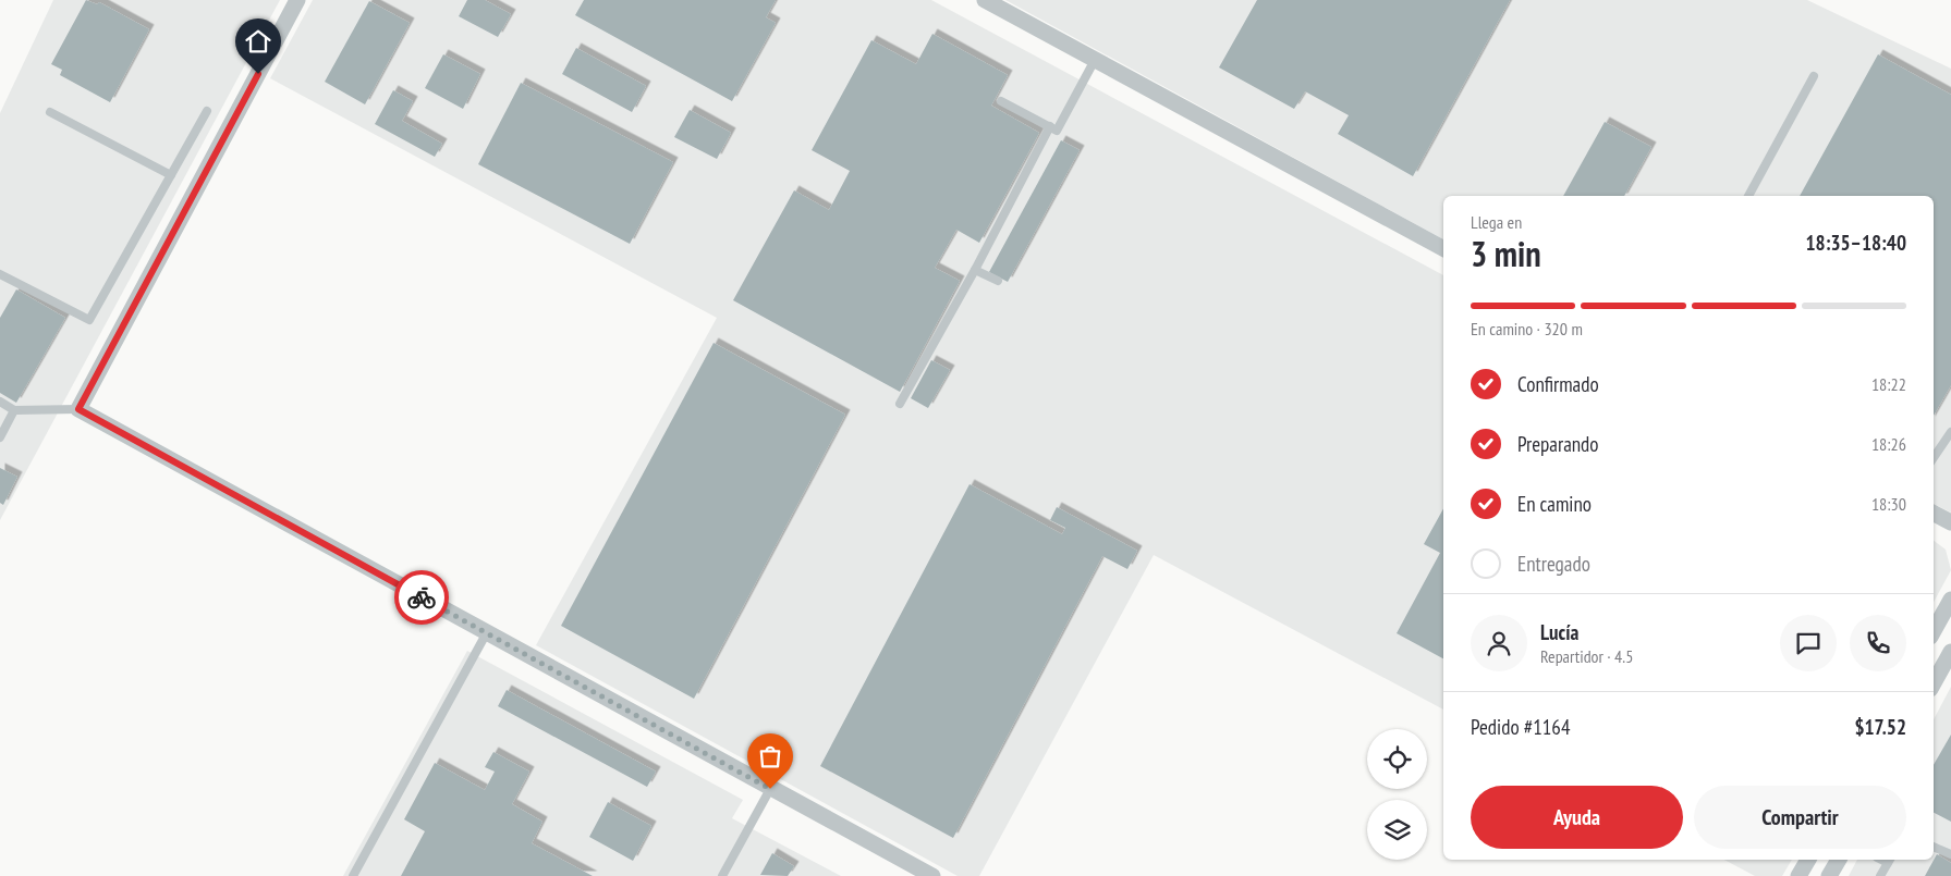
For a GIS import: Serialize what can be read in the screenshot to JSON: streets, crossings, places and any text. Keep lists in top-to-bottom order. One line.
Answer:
{"page":{"heading":["3 min","Llega en","18:35–18:40"],"panel":["Lucía","Repartidor · 4.5","Pedido #1164","$17.52"],"bar":"En camino · 320 m","list":[["Confirmado","18:22"],["Preparando","18:26"],["En camino","18:30"],"Entregado"],"buttons":["Ayuda","Compartir"]}}
